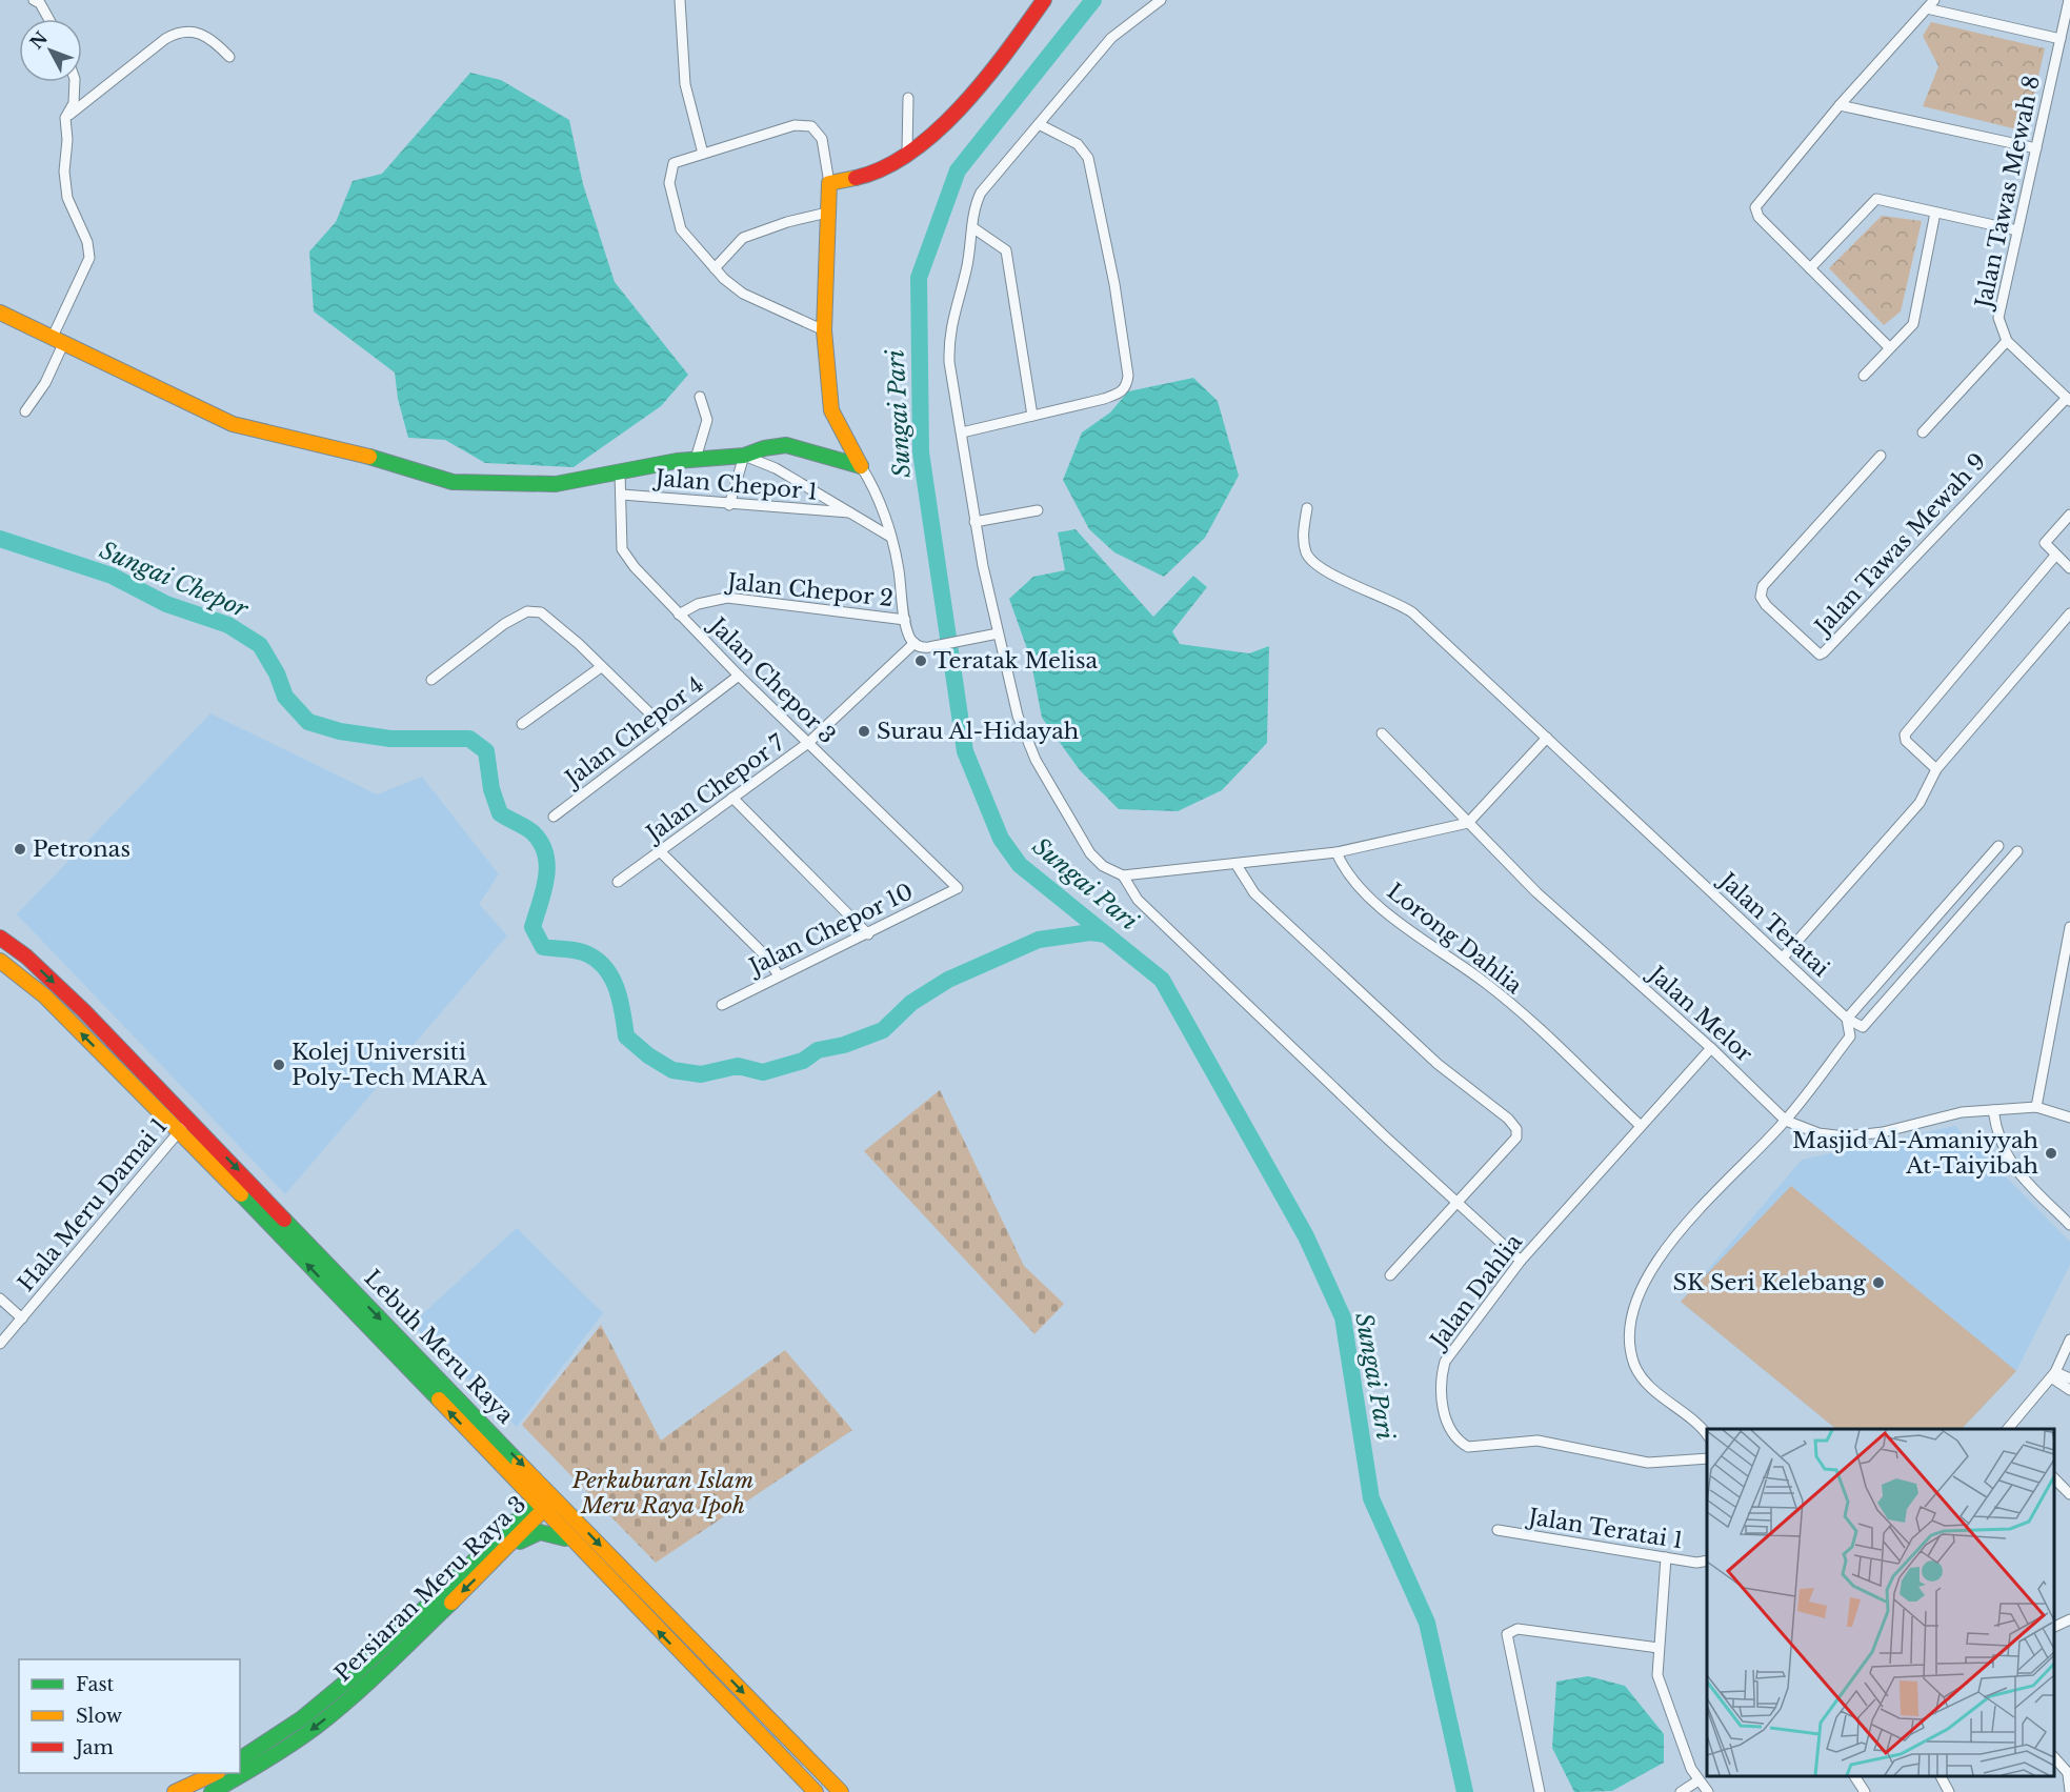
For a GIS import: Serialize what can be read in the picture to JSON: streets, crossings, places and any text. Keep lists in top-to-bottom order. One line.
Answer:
{"streets":{"main road":["Lebuh Meru Raya","Persiaran Meru Raya 3"],"street":["Jalan Tawas Mewah 8","Jalan Chepor 1","Jalan Tawas Mewah 9","Jalan Chepor 2","Jalan Chepor 3","Jalan Chepor 4","Jalan Chepor 7","Jalan Teratai","Jalan Chepor 10","Lorong Dahlia","Jalan Melor","Hala Meru Damai 1","Jalan Dahlia","Jalan Teratai 1"]},"crossings":[["Jalan Tawas Mewah 8","Jalan Tawas Mewah 9"],["Jalan Chepor 1","Jalan Chepor 3"],["Jalan Chepor 2","Jalan Chepor 3"],["Jalan Chepor 2","Jalan Chepor 7"],["Jalan Chepor 3","Jalan Chepor 4"],["Jalan Chepor 3","Jalan Chepor 7"],["Jalan Chepor 3","Jalan Chepor 10"],["Lorong Dahlia","Jalan Dahlia"],["Jalan Melor","Jalan Dahlia"],["Hala Meru Damai 1","Lebuh Meru Raya"],["Lebuh Meru Raya","Persiaran Meru Raya 3"]],"water":["Sungai Pari","Sungai Chepor"],"parks":["Perkuburan Islam Meru Raya Ipoh"],"places":["Teratak Melisa","Surau Al-Hidayah","Petronas","Kolej Universiti Poly-Tech MARA","Masjid Al-Amaniyyah At-Taiyibah","SK Seri Kelebang"],"legend":["Fast","Slow","Jam"],"north":"top left"}
